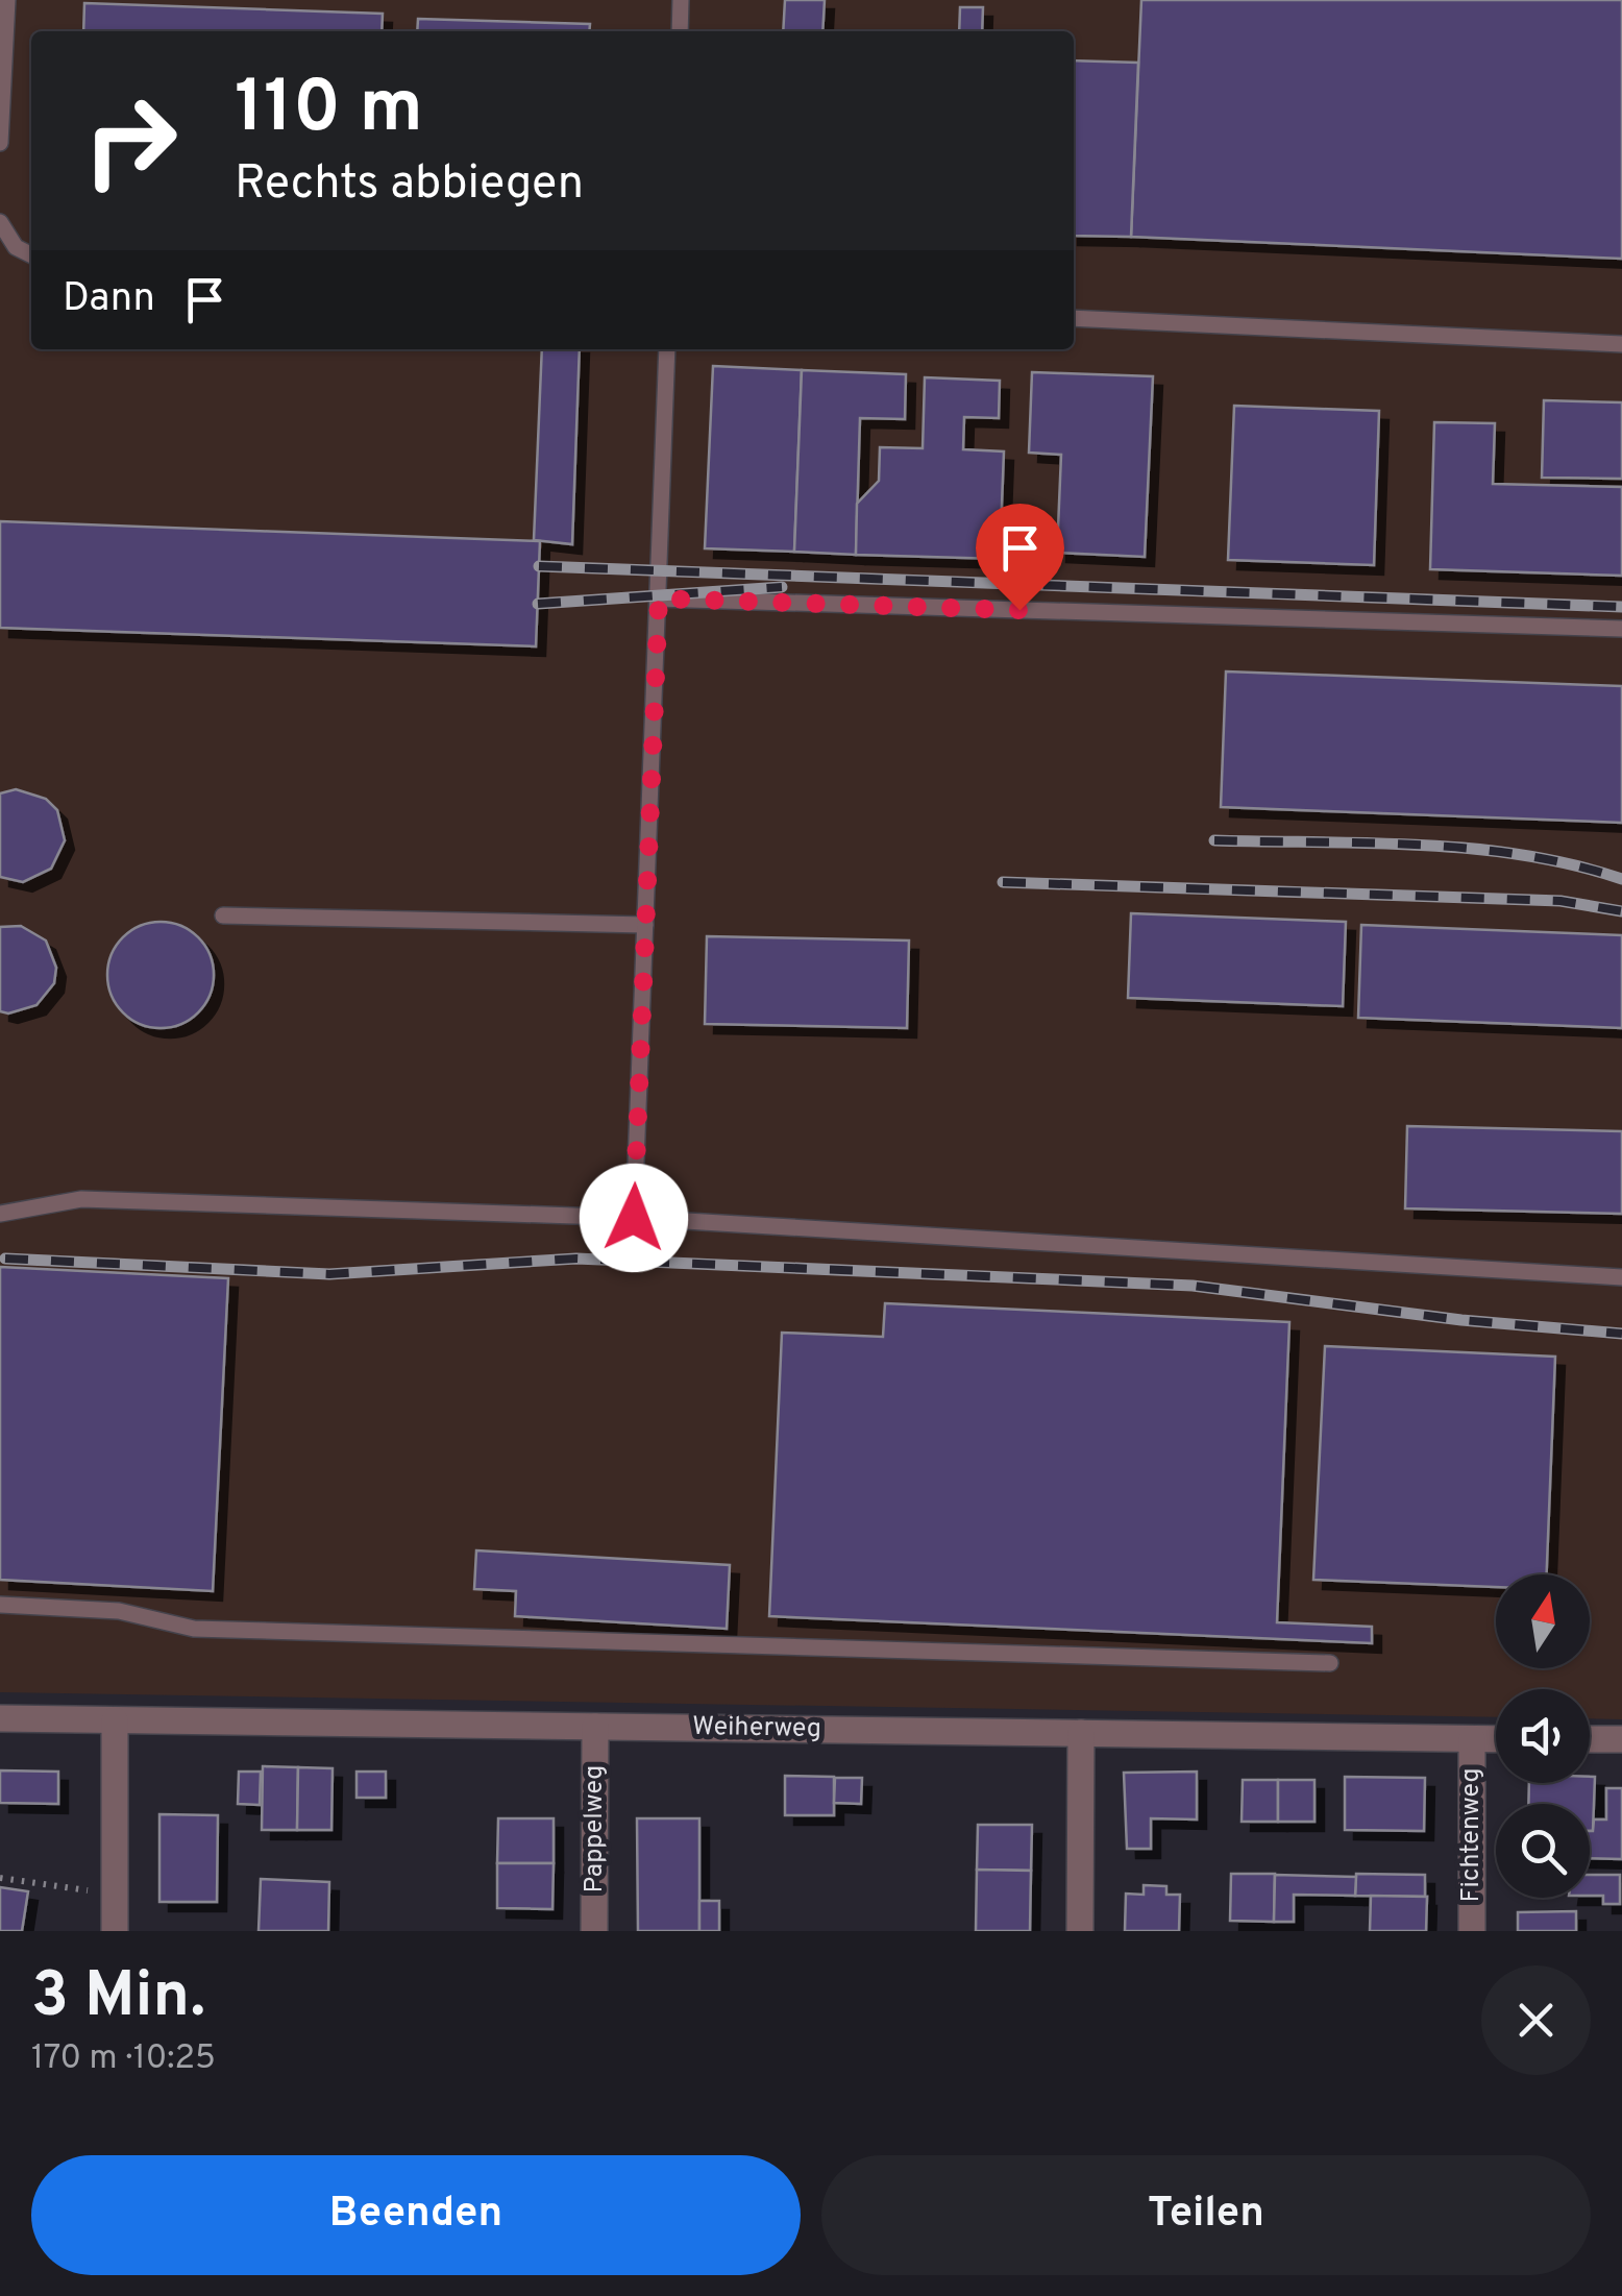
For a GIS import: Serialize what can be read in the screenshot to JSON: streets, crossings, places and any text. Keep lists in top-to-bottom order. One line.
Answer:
{"streets":{"street":["Weiherweg","Pappelweg","Fichtenweg"]},"crossings":[["Weiherweg","Pappelweg"],["Weiherweg","Fichtenweg"]],"north":"top","page":{"turn":["110 m","Rechts abbiegen"],"then":"Dann","heading":["3 Min.","170 m · 10:25"],"buttons":["Beenden","Teilen"]}}
